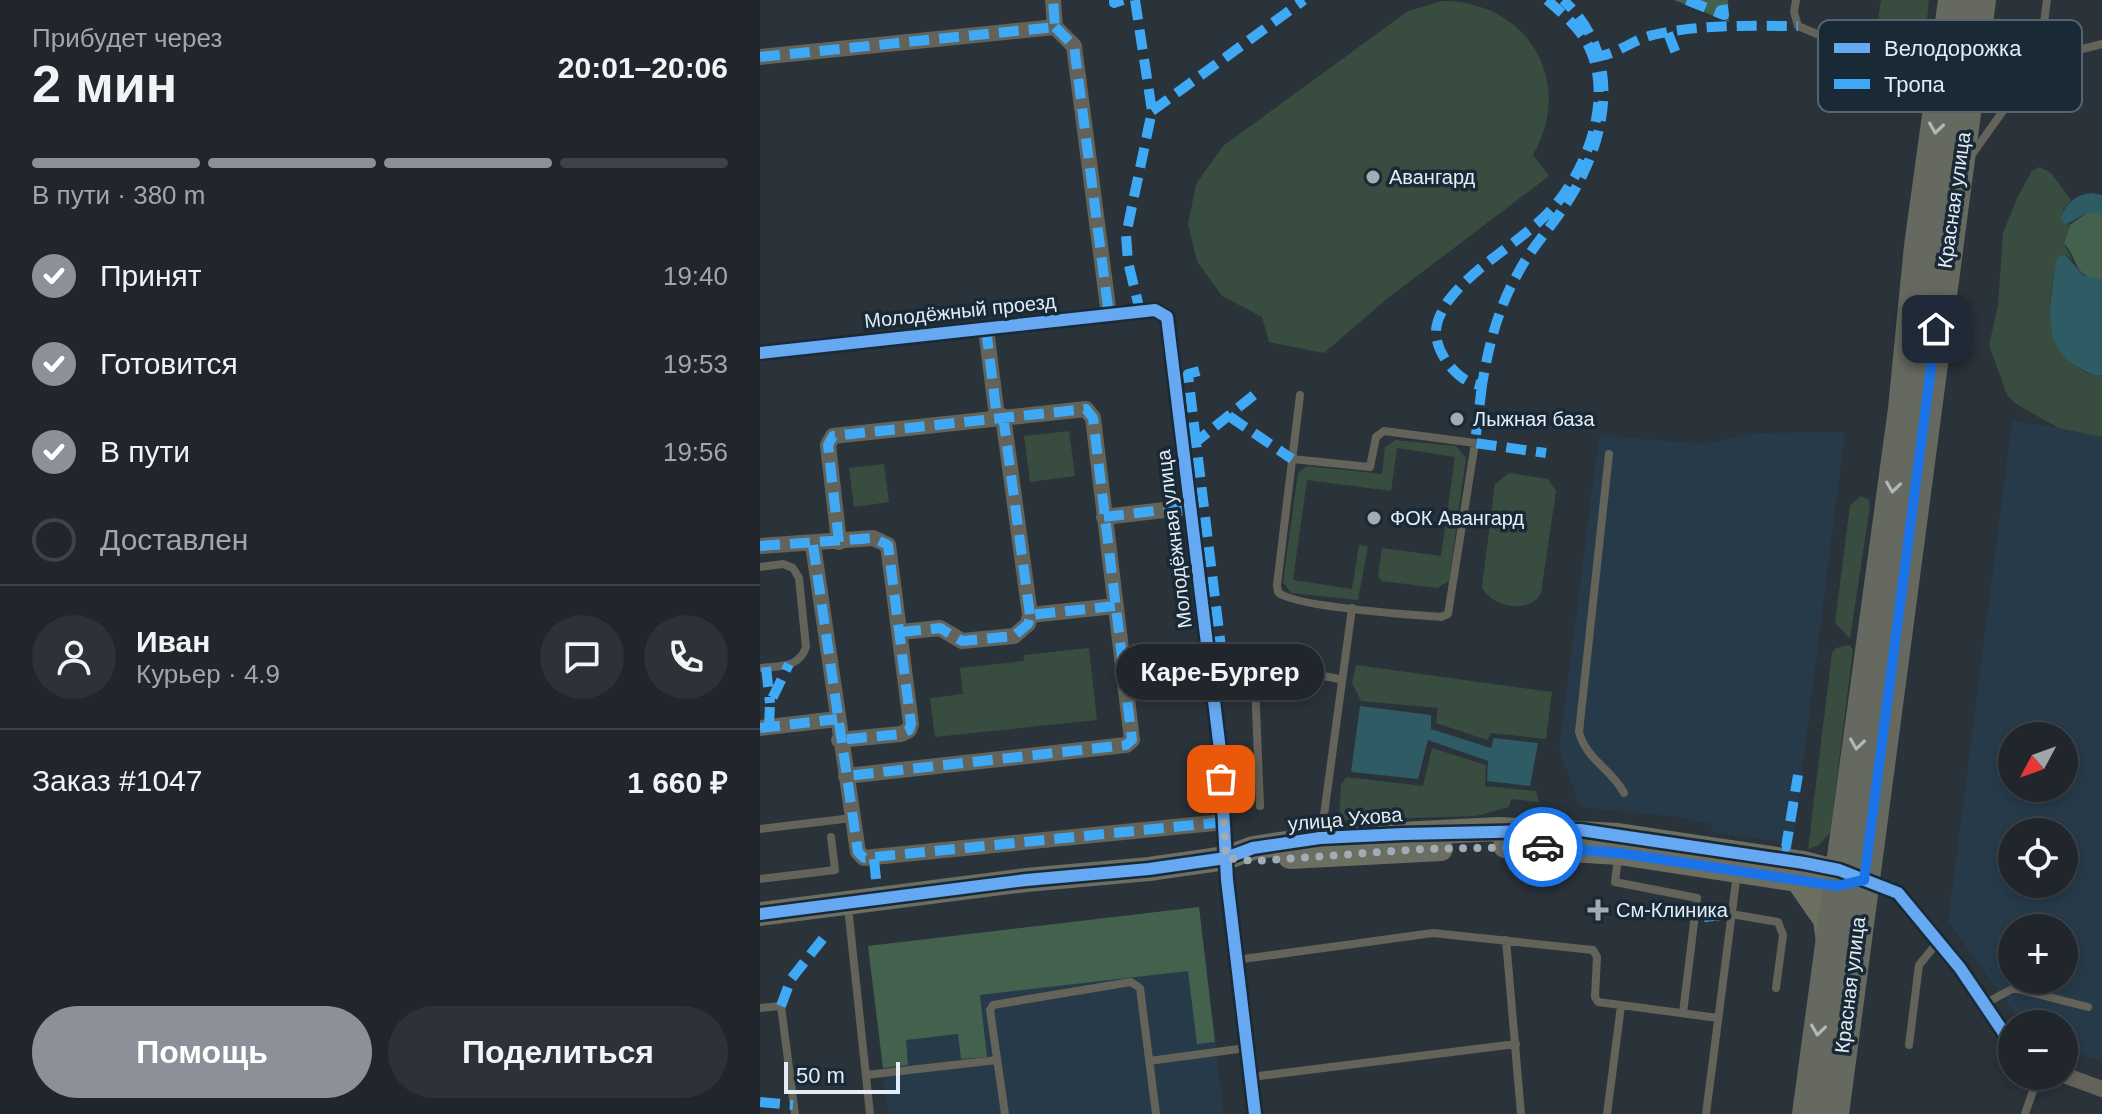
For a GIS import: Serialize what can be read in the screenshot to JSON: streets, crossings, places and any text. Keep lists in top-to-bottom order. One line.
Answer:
{"streets":{"highway":["Красная улица"],"street":["Молодёжный проезд","Молодёжная улица","улица Ухова"]},"crossings":[["Красная улица","улица Ухова"],["Молодёжный проезд","Молодёжная улица"],["Молодёжная улица","улица Ухова"]],"places":{"other":["Авангард","Лыжная база","ФОК Авангард","Каре-Бургер"],"health":["См-Клиника"]},"legend":["Велодорожка","Тропа"],"scale_bar":"50 m","north":"bottom left","page":{"heading":["2 мин","Прибудет через","20:01–20:06"],"panel":["Иван","Курьер · 4.9","Заказ #1047","1 660 ₽"],"bar":"В пути · 380 m","list":[["Принят","19:40"],["Готовится","19:53"],["В пути","19:56"],"Доставлен"],"bubble":"Каре-Бургер","map_buttons":["+","−"],"buttons":["Помощь","Поделиться"],"scale":"50 m"}}
